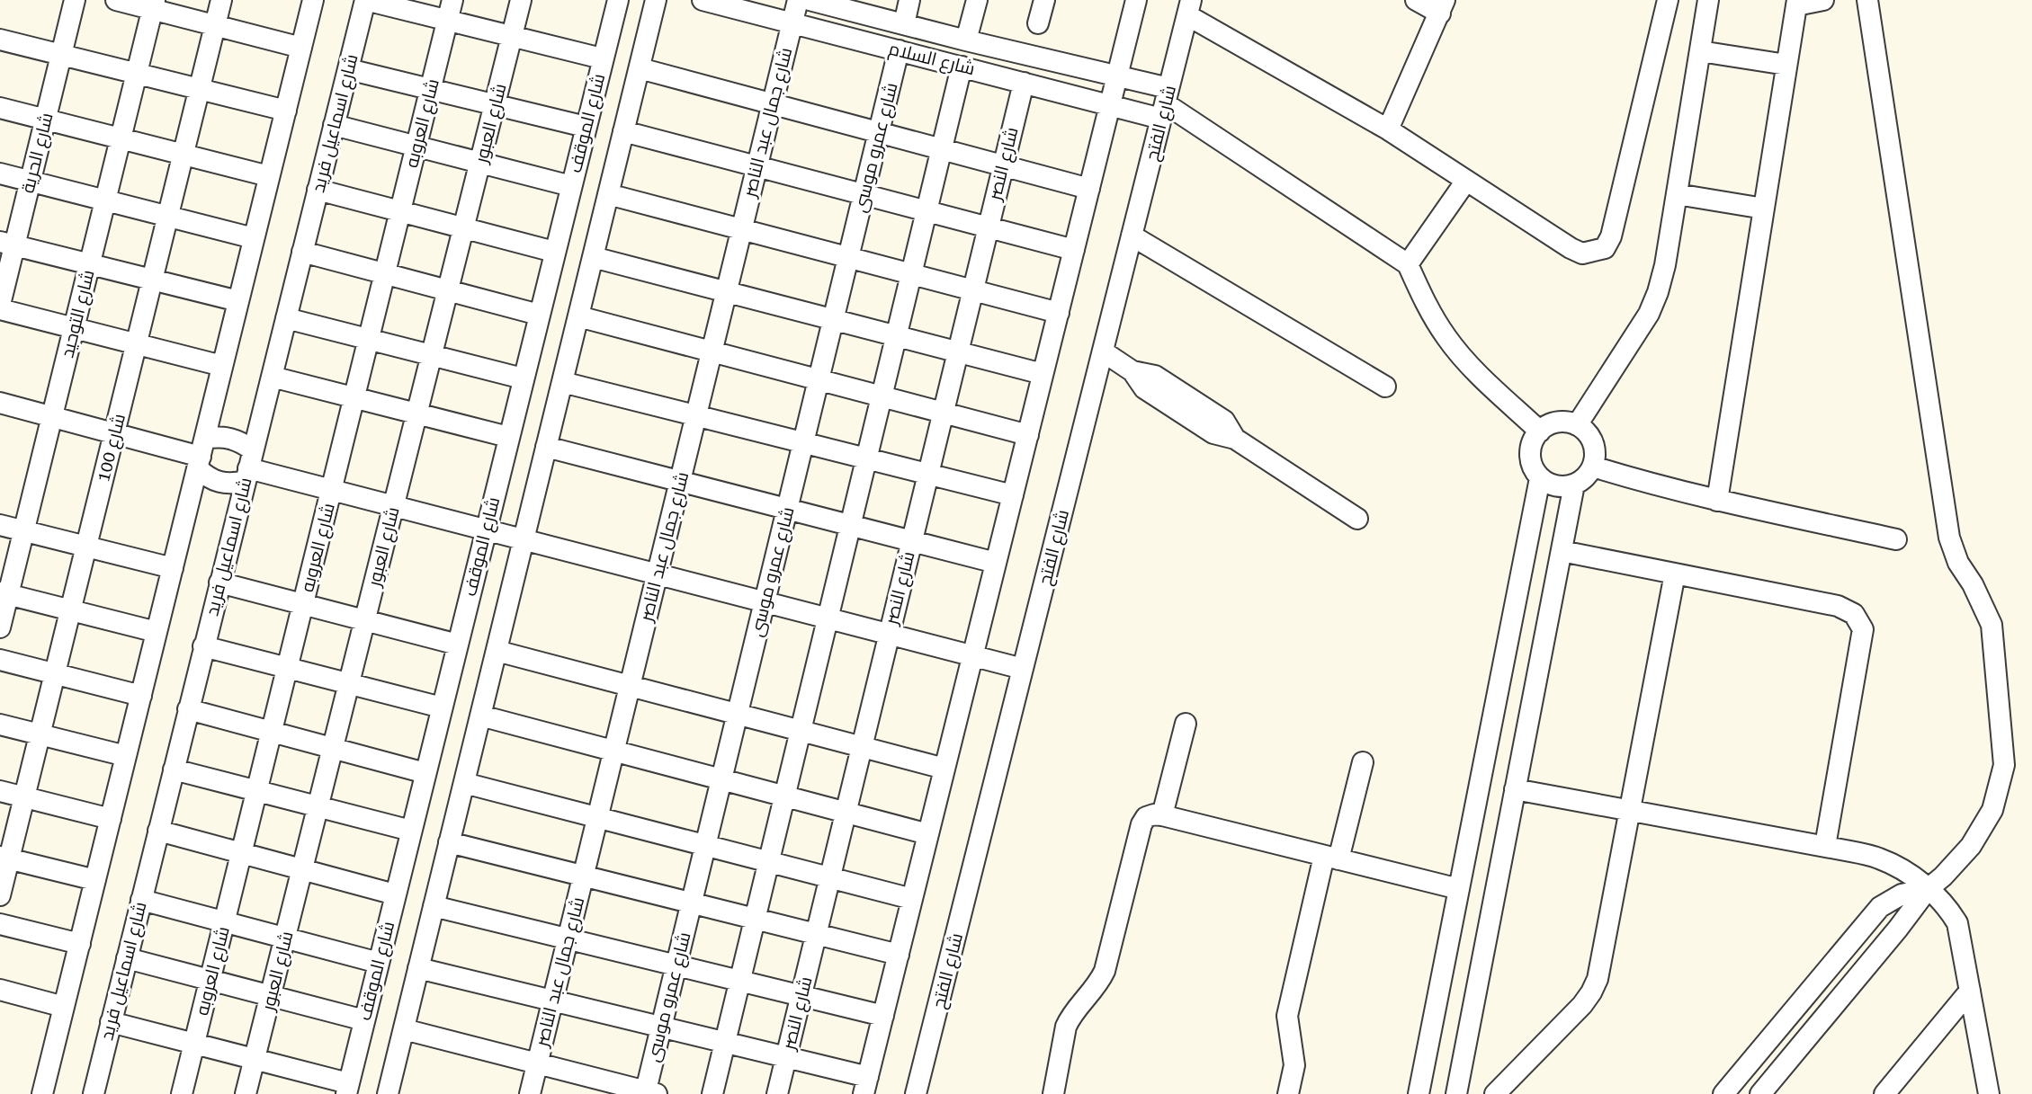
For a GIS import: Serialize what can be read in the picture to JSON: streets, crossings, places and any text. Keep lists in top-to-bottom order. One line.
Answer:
{"streets":{"street":["شارع السلام","شارع جمال عبد الناصر","شارع اسماعيل فريد","شارع العروبه","شارع العبور","شارع الموقف","شارع الفتح","شارع عمرو موسى","شارع الحرية","شارع النصر","شارع التوحيد","شارع 100"]},"crossings":[["شارع السلام","شارع جمال عبد الناصر"],["شارع السلام","شارع الفتح"],["شارع السلام","شارع عمرو موسى"],["شارع السلام","شارع النصر"]]}
